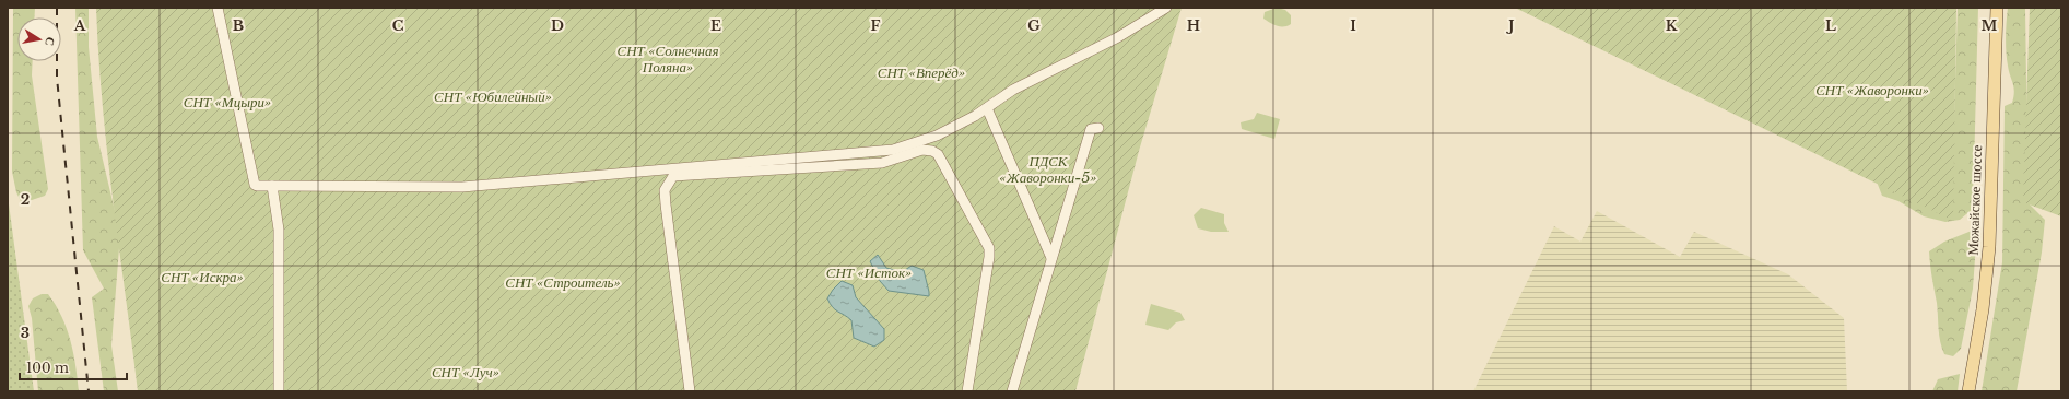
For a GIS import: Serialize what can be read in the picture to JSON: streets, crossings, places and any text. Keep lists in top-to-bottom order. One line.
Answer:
{"streets":{"main road":["Можайское шоссе"]},"parks":["СНТ «Солнечная Поляна»","СНТ «Вперёд»","СНТ «Жаворонки»","СНТ «Юбилейный»","СНТ «Мцыри»","ПДСК «Жаворонки-5»","СНТ «Исток»","СНТ «Искра»","СНТ «Строитель»","СНТ «Луч»"],"scale_bar":"100 m","north":"right","grid":{"columns":["A","B","C","D","E","F","G","H","I","J","K","L","M"],"rows":["2","3"]}}
